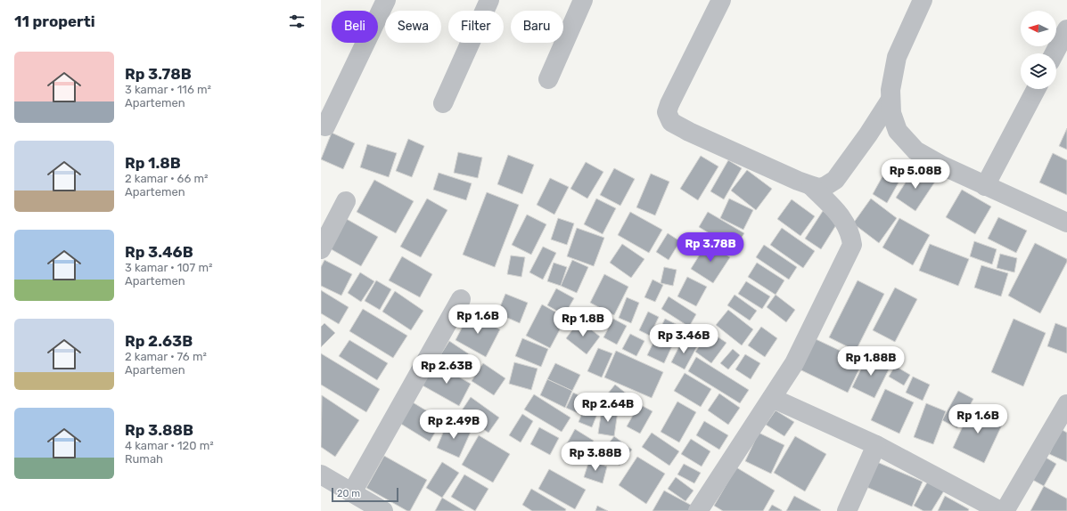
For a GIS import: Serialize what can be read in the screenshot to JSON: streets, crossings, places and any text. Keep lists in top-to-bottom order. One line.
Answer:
{"scale_bar":"20 m","north":"left","page":{"heading":"11 properti","chip":["Beli","Sewa","Filter","Baru"],"list":[{"name":"Rp 3.78B","note":"3 kamar · 116 m² · Apartemen"},{"name":"Rp 1.8B","note":"2 kamar · 66 m² · Apartemen"},{"name":"Rp 3.46B","note":"3 kamar · 107 m² · Apartemen"},{"name":"Rp 2.63B","note":"2 kamar · 76 m² · Apartemen"},{"name":"Rp 3.88B","note":"4 kamar · 120 m² · Rumah"}],"price":["Rp 5.08B","Rp 3.78B","Rp 1.6B","Rp 1.8B","Rp 3.46B","Rp 1.88B","Rp 2.63B","Rp 2.64B","Rp 1.6B","Rp 2.49B","Rp 3.88B"],"scale":"20 m"}}
